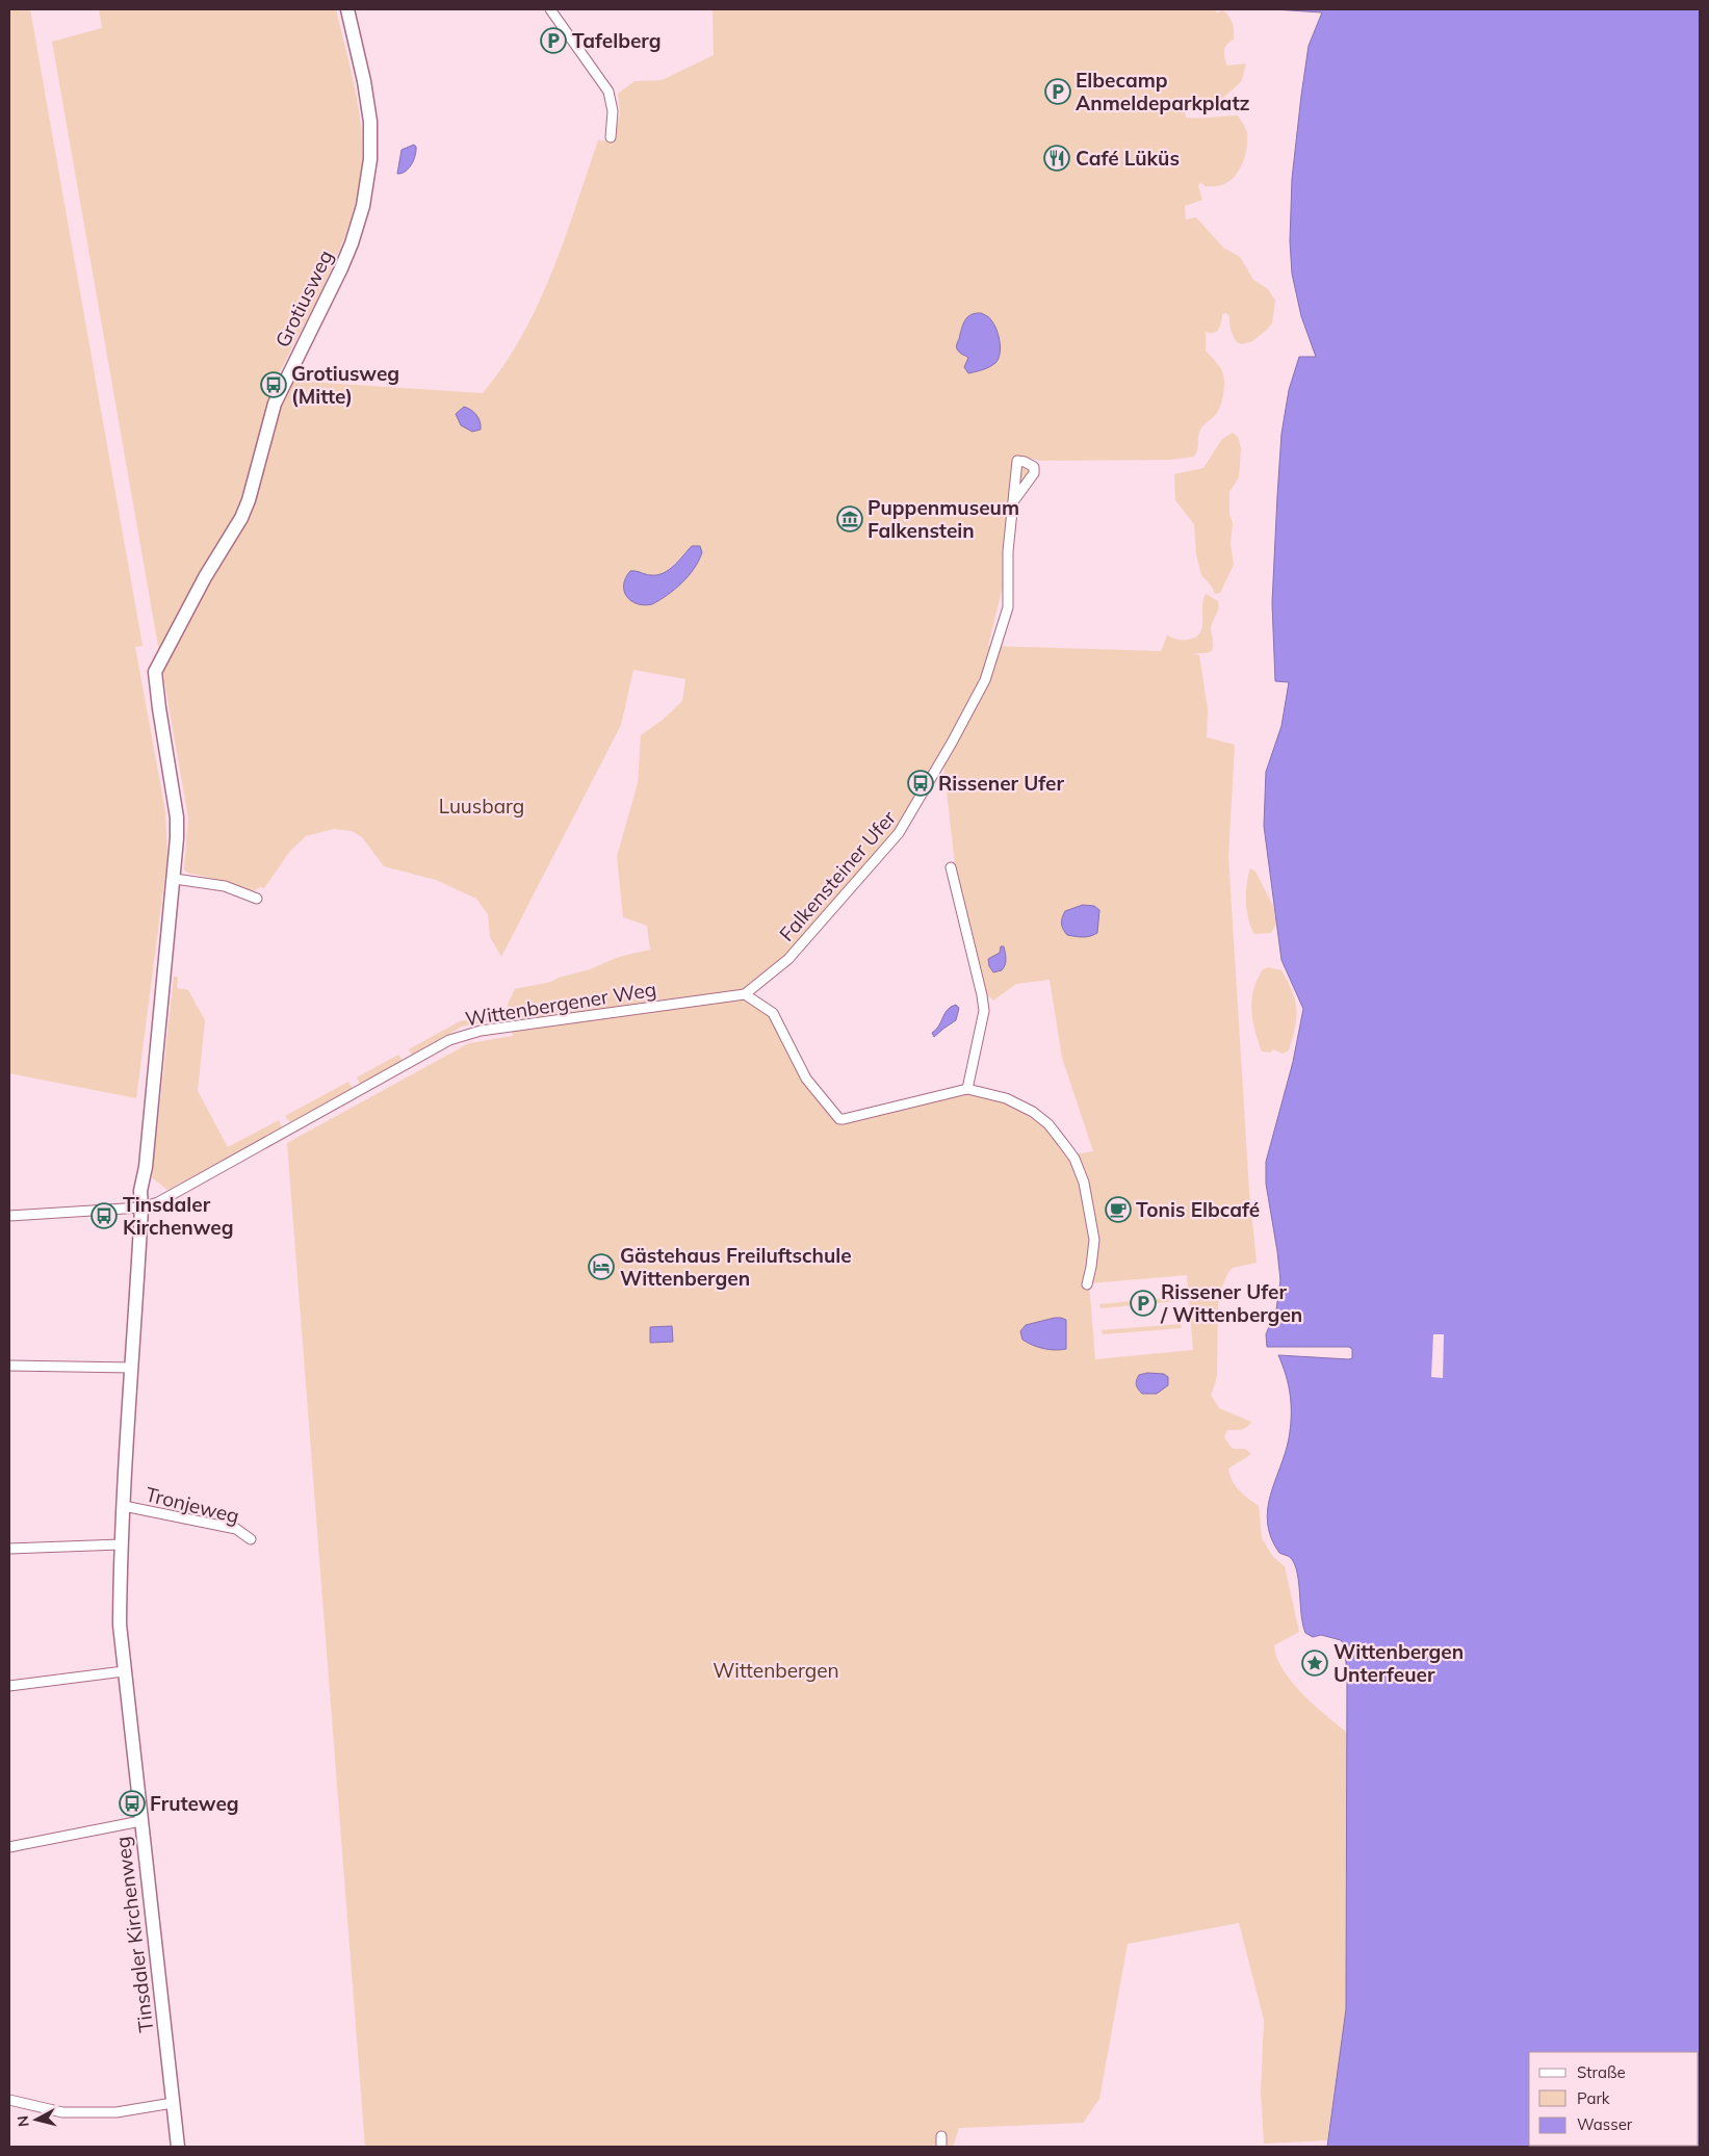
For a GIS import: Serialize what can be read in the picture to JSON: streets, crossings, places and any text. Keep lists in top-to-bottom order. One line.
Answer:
{"streets":{"street":["Grotiusweg","Falkensteiner Ufer","Wittenbergener Weg","Tronjeweg","Tinsdaler Kirchenweg"]},"crossings":[["Grotiusweg","Tinsdaler Kirchenweg"],["Falkensteiner Ufer","Wittenbergener Weg"],["Wittenbergener Weg","Tinsdaler Kirchenweg"],["Tronjeweg","Tinsdaler Kirchenweg"]],"parks":["Luusbarg","Wittenbergen"],"places":{"parking":["Tafelberg","Elbecamp Anmeldeparkplatz","Rissener Ufer / Wittenbergen"],"restaurant":["Café Lüküs"],"bus stop":["Grotiusweg (Mitte)","Rissener Ufer","Tinsdaler Kirchenweg","Fruteweg"],"museum":["Puppenmuseum Falkenstein"],"cafe":["Tonis Elbcafé"],"hotel":["Gästehaus Freiluftschule Wittenbergen"],"place":["Wittenbergen Unterfeuer"]},"legend":["Straße","Park","Wasser"],"north":"left"}
